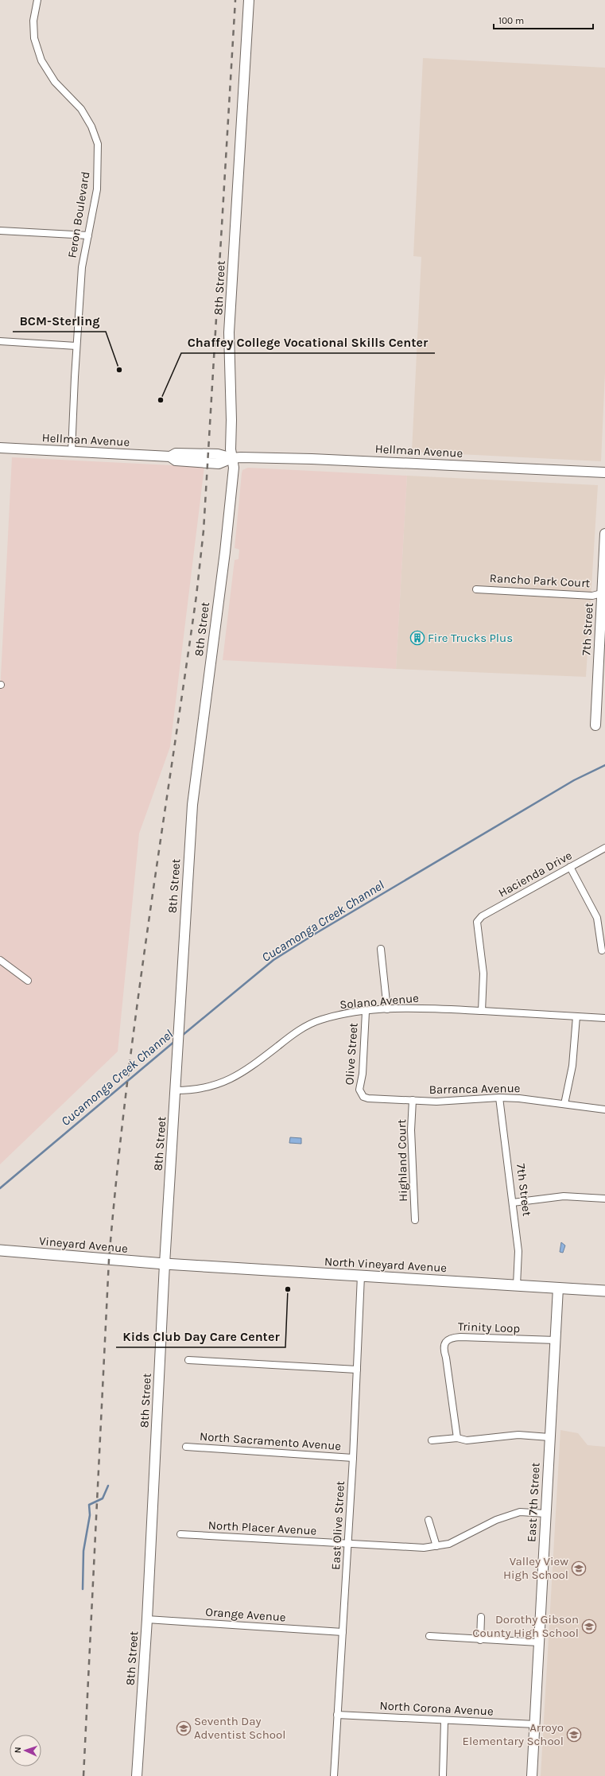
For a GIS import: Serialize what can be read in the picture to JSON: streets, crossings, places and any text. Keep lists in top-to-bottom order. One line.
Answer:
{"streets":{"main road":["Vineyard Avenue","North Vineyard Avenue"],"street":["Feron Boulevard","8th Street","Hellman Avenue","Rancho Park Court","7th Street","Hacienda Drive","Solano Avenue","Olive Street","Barranca Avenue","Highland Court","Trinity Loop","North Sacramento Avenue","East 7th Street","East Olive Street","North Placer Avenue","Orange Avenue","North Corona Avenue"]},"crossings":[["Feron Boulevard","Hellman Avenue"],["8th Street","Hellman Avenue"],["8th Street","Solano Avenue"],["8th Street","Vineyard Avenue"],["8th Street","North Vineyard Avenue"],["8th Street","Orange Avenue"],["Rancho Park Court","7th Street"],["7th Street","Barranca Avenue"],["7th Street","North Vineyard Avenue"],["Hacienda Drive","Solano Avenue"],["Solano Avenue","Olive Street"],["Olive Street","Barranca Avenue"],["Barranca Avenue","Highland Court"],["Vineyard Avenue","North Vineyard Avenue"],["North Vineyard Avenue","East 7th Street"],["North Vineyard Avenue","East Olive Street"],["Trinity Loop","East 7th Street"],["North Sacramento Avenue","East Olive Street"],["East 7th Street","North Placer Avenue"],["East 7th Street","North Corona Avenue"],["East Olive Street","North Placer Avenue"],["East Olive Street","Orange Avenue"],["East Olive Street","North Corona Avenue"]],"water":["Cucamonga Creek Channel"],"places":{"other":["BCM-Sterling","Chaffey College Vocational Skills Center","Kids Club Day Care Center"],"building":["Fire Trucks Plus"],"school or university":["Valley View High School","Dorothy Gibson County High School","Seventh Day Adventist School","Arroyo Elementary School"]},"scale_bar":"100 m","north":"left"}
